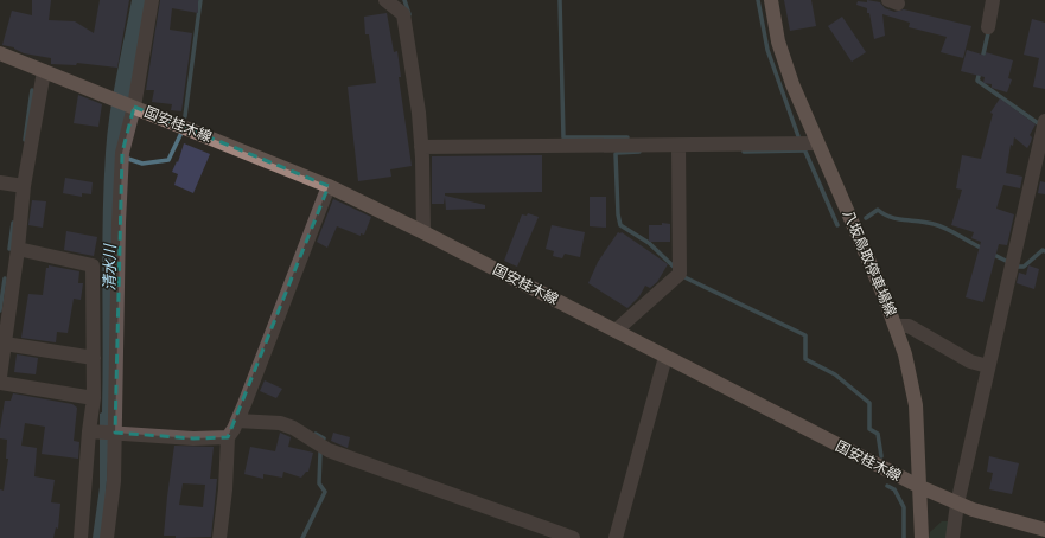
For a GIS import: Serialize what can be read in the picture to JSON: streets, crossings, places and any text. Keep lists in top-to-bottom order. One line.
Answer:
{"streets":{"main road":["国安桂木線","八坂鳥取停車場線"]},"crossings":[["国安桂木線","八坂鳥取停車場線"]],"water":["清水川"]}
